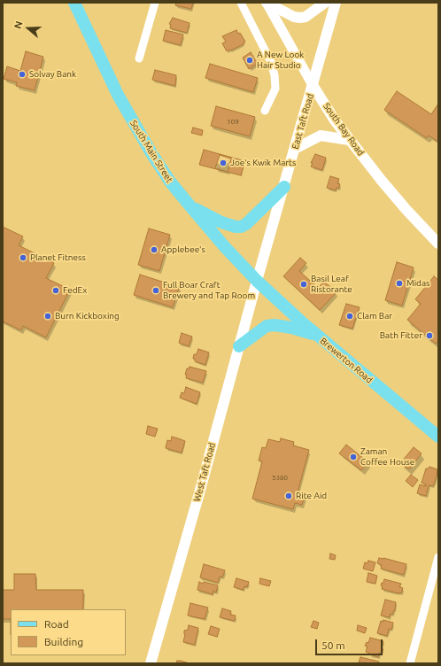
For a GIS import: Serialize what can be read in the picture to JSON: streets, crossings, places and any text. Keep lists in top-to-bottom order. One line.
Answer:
{"streets":{"main road":["East Taft Road","South Bay Road","South Main Street","Brewerton Road","West Taft Road"]},"crossings":[["East Taft Road","South Bay Road"],["East Taft Road","South Main Street"],["East Taft Road","Brewerton Road"],["East Taft Road","West Taft Road"],["South Main Street","Brewerton Road"],["South Main Street","West Taft Road"],["Brewerton Road","West Taft Road"]],"places":["A New Look Hair Studio","Solvay Bank","Joe's Kwik Marts","Applebee's","Planet Fitness","Midas","Basil Leaf Ristorante","FedEx","Full Boar Craft Brewery and Tap Room","Burn Kickboxing","Clam Bar","Bath Fitter","Zaman Coffee House","Rite Aid"],"house_numbers":["109","5380"],"legend":["Road","Building"],"scale_bar":"50 m","north":"left"}
